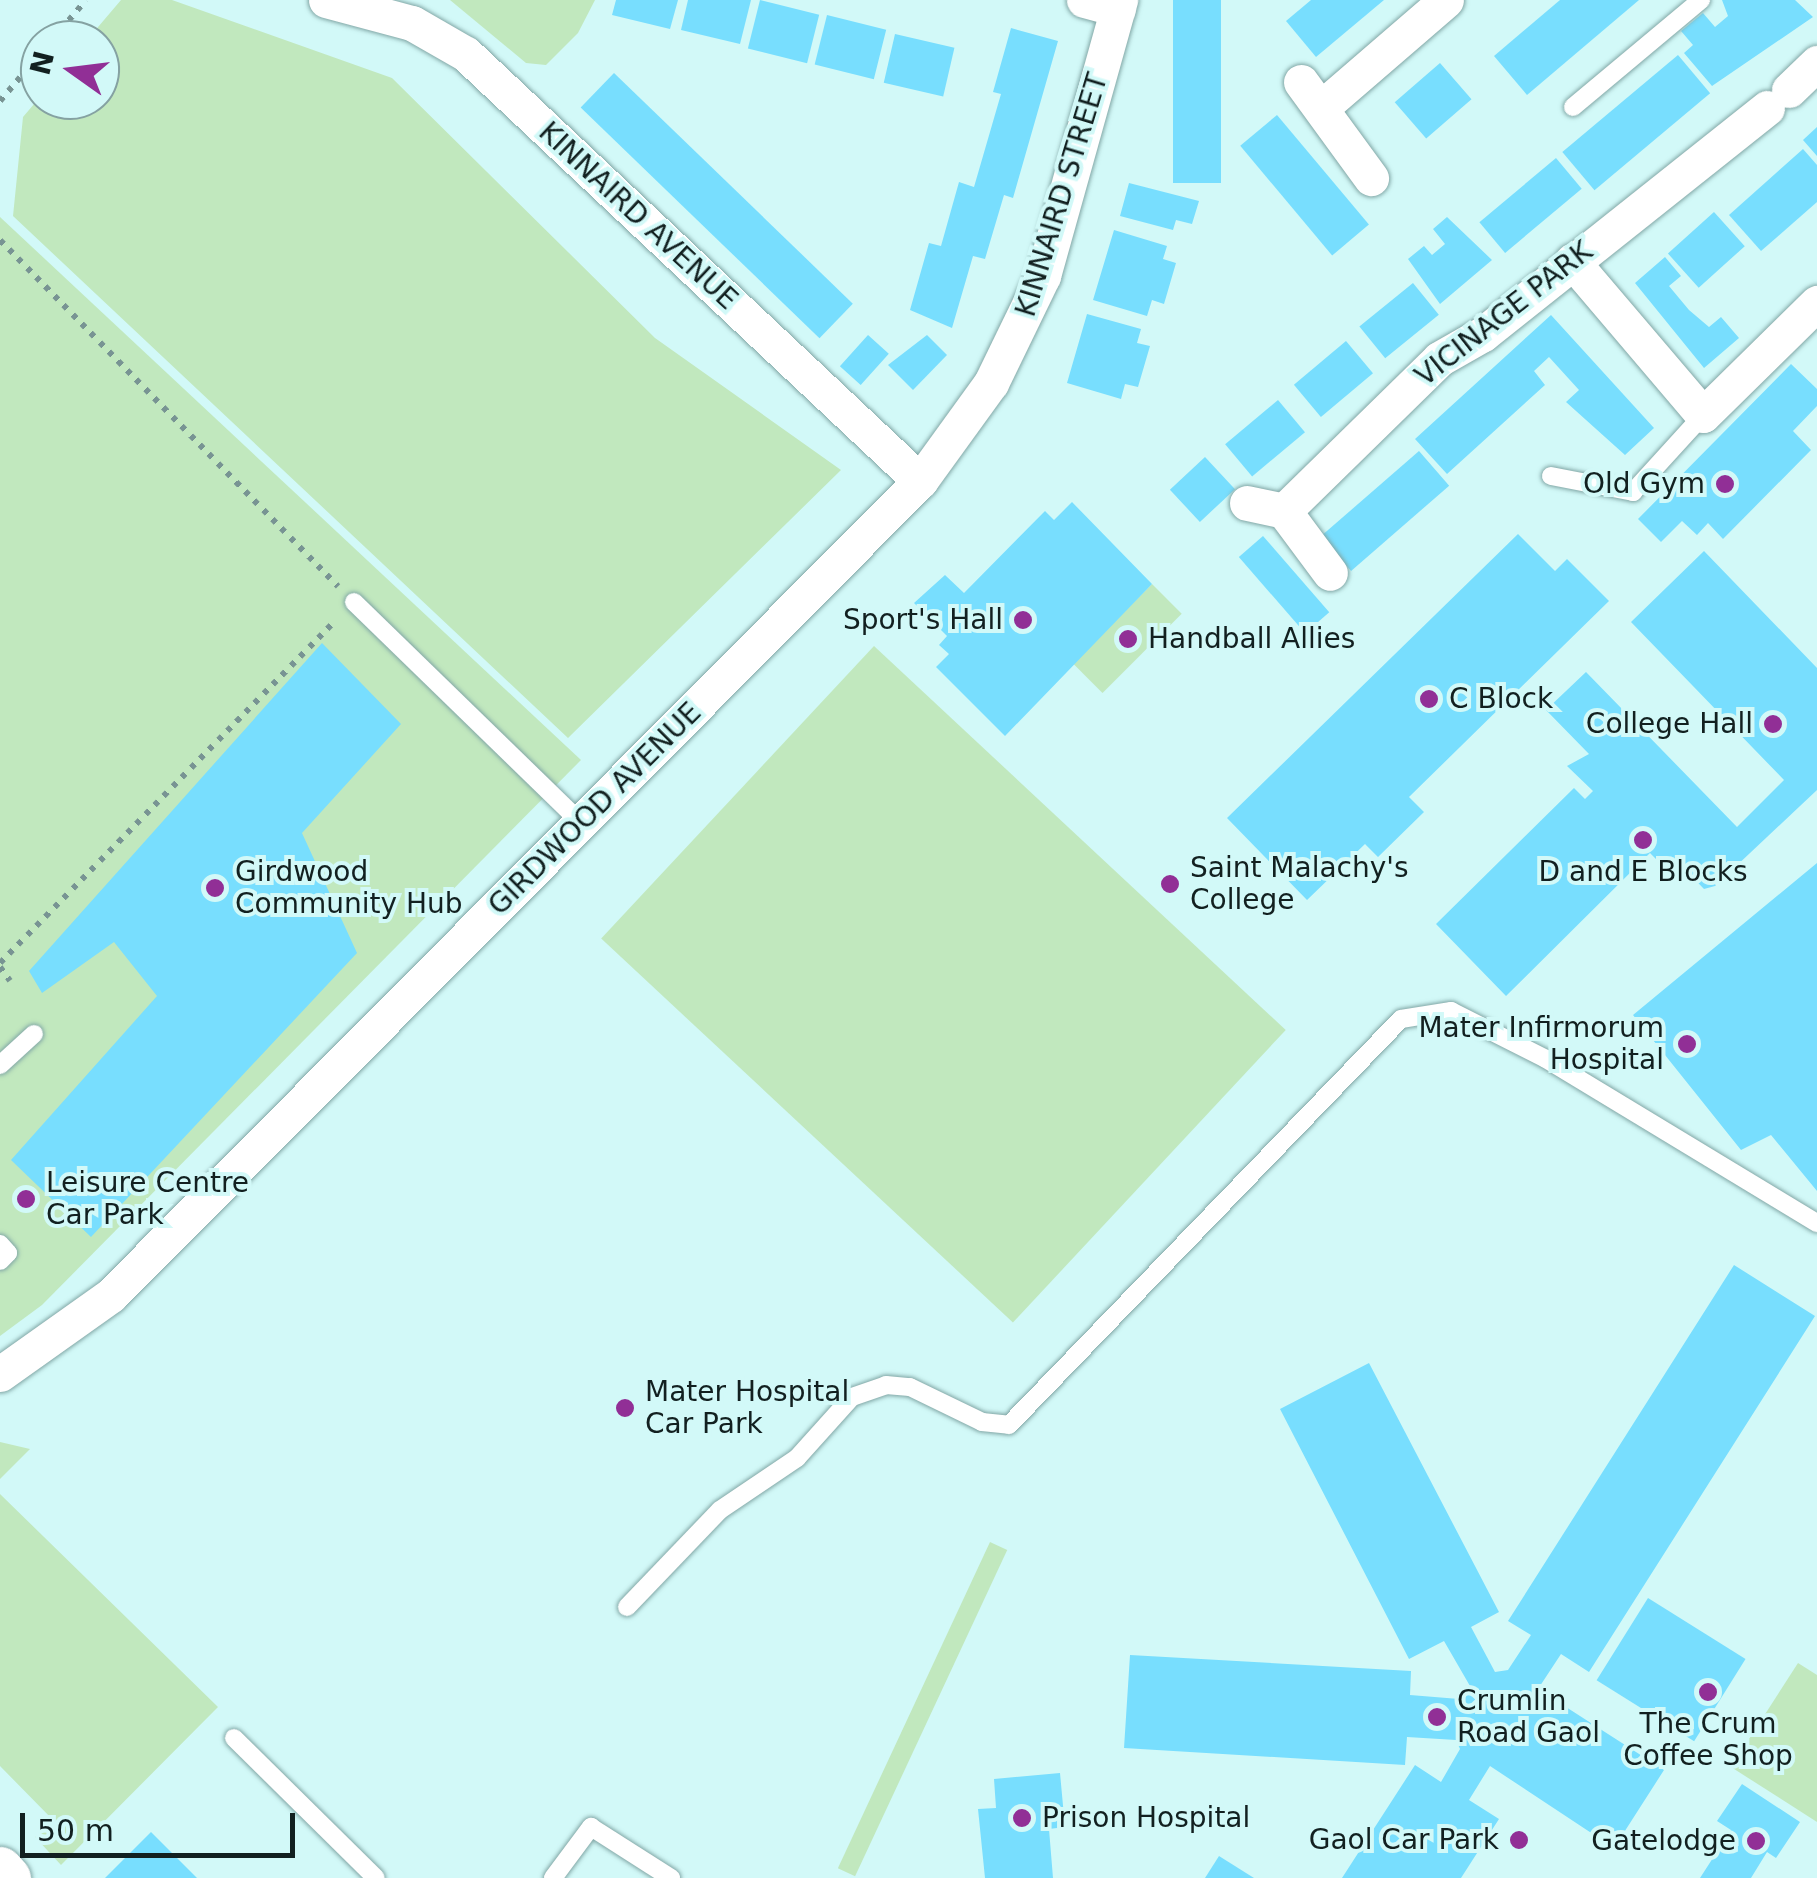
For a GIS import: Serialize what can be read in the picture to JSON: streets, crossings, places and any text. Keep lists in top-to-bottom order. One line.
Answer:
{"streets":{"street":["KINNAIRD STREET","KINNAIRD AVENUE","VICINAGE PARK","GIRDWOOD AVENUE"]},"crossings":[["KINNAIRD STREET","KINNAIRD AVENUE"],["KINNAIRD STREET","GIRDWOOD AVENUE"],["KINNAIRD AVENUE","GIRDWOOD AVENUE"]],"places":["Old Gym","Sport's Hall","Handball Allies","C Block","College Hall","D and E Blocks","Saint Malachy's College","Girdwood Community Hub","Mater Infirmorum Hospital","Leisure Centre Car Park","Mater Hospital Car Park","The Crum Coffee Shop","Crumlin Road Gaol","Prison Hospital","Gaol Car Park","Gatelodge"],"scale_bar":"50 m","north":"left"}
